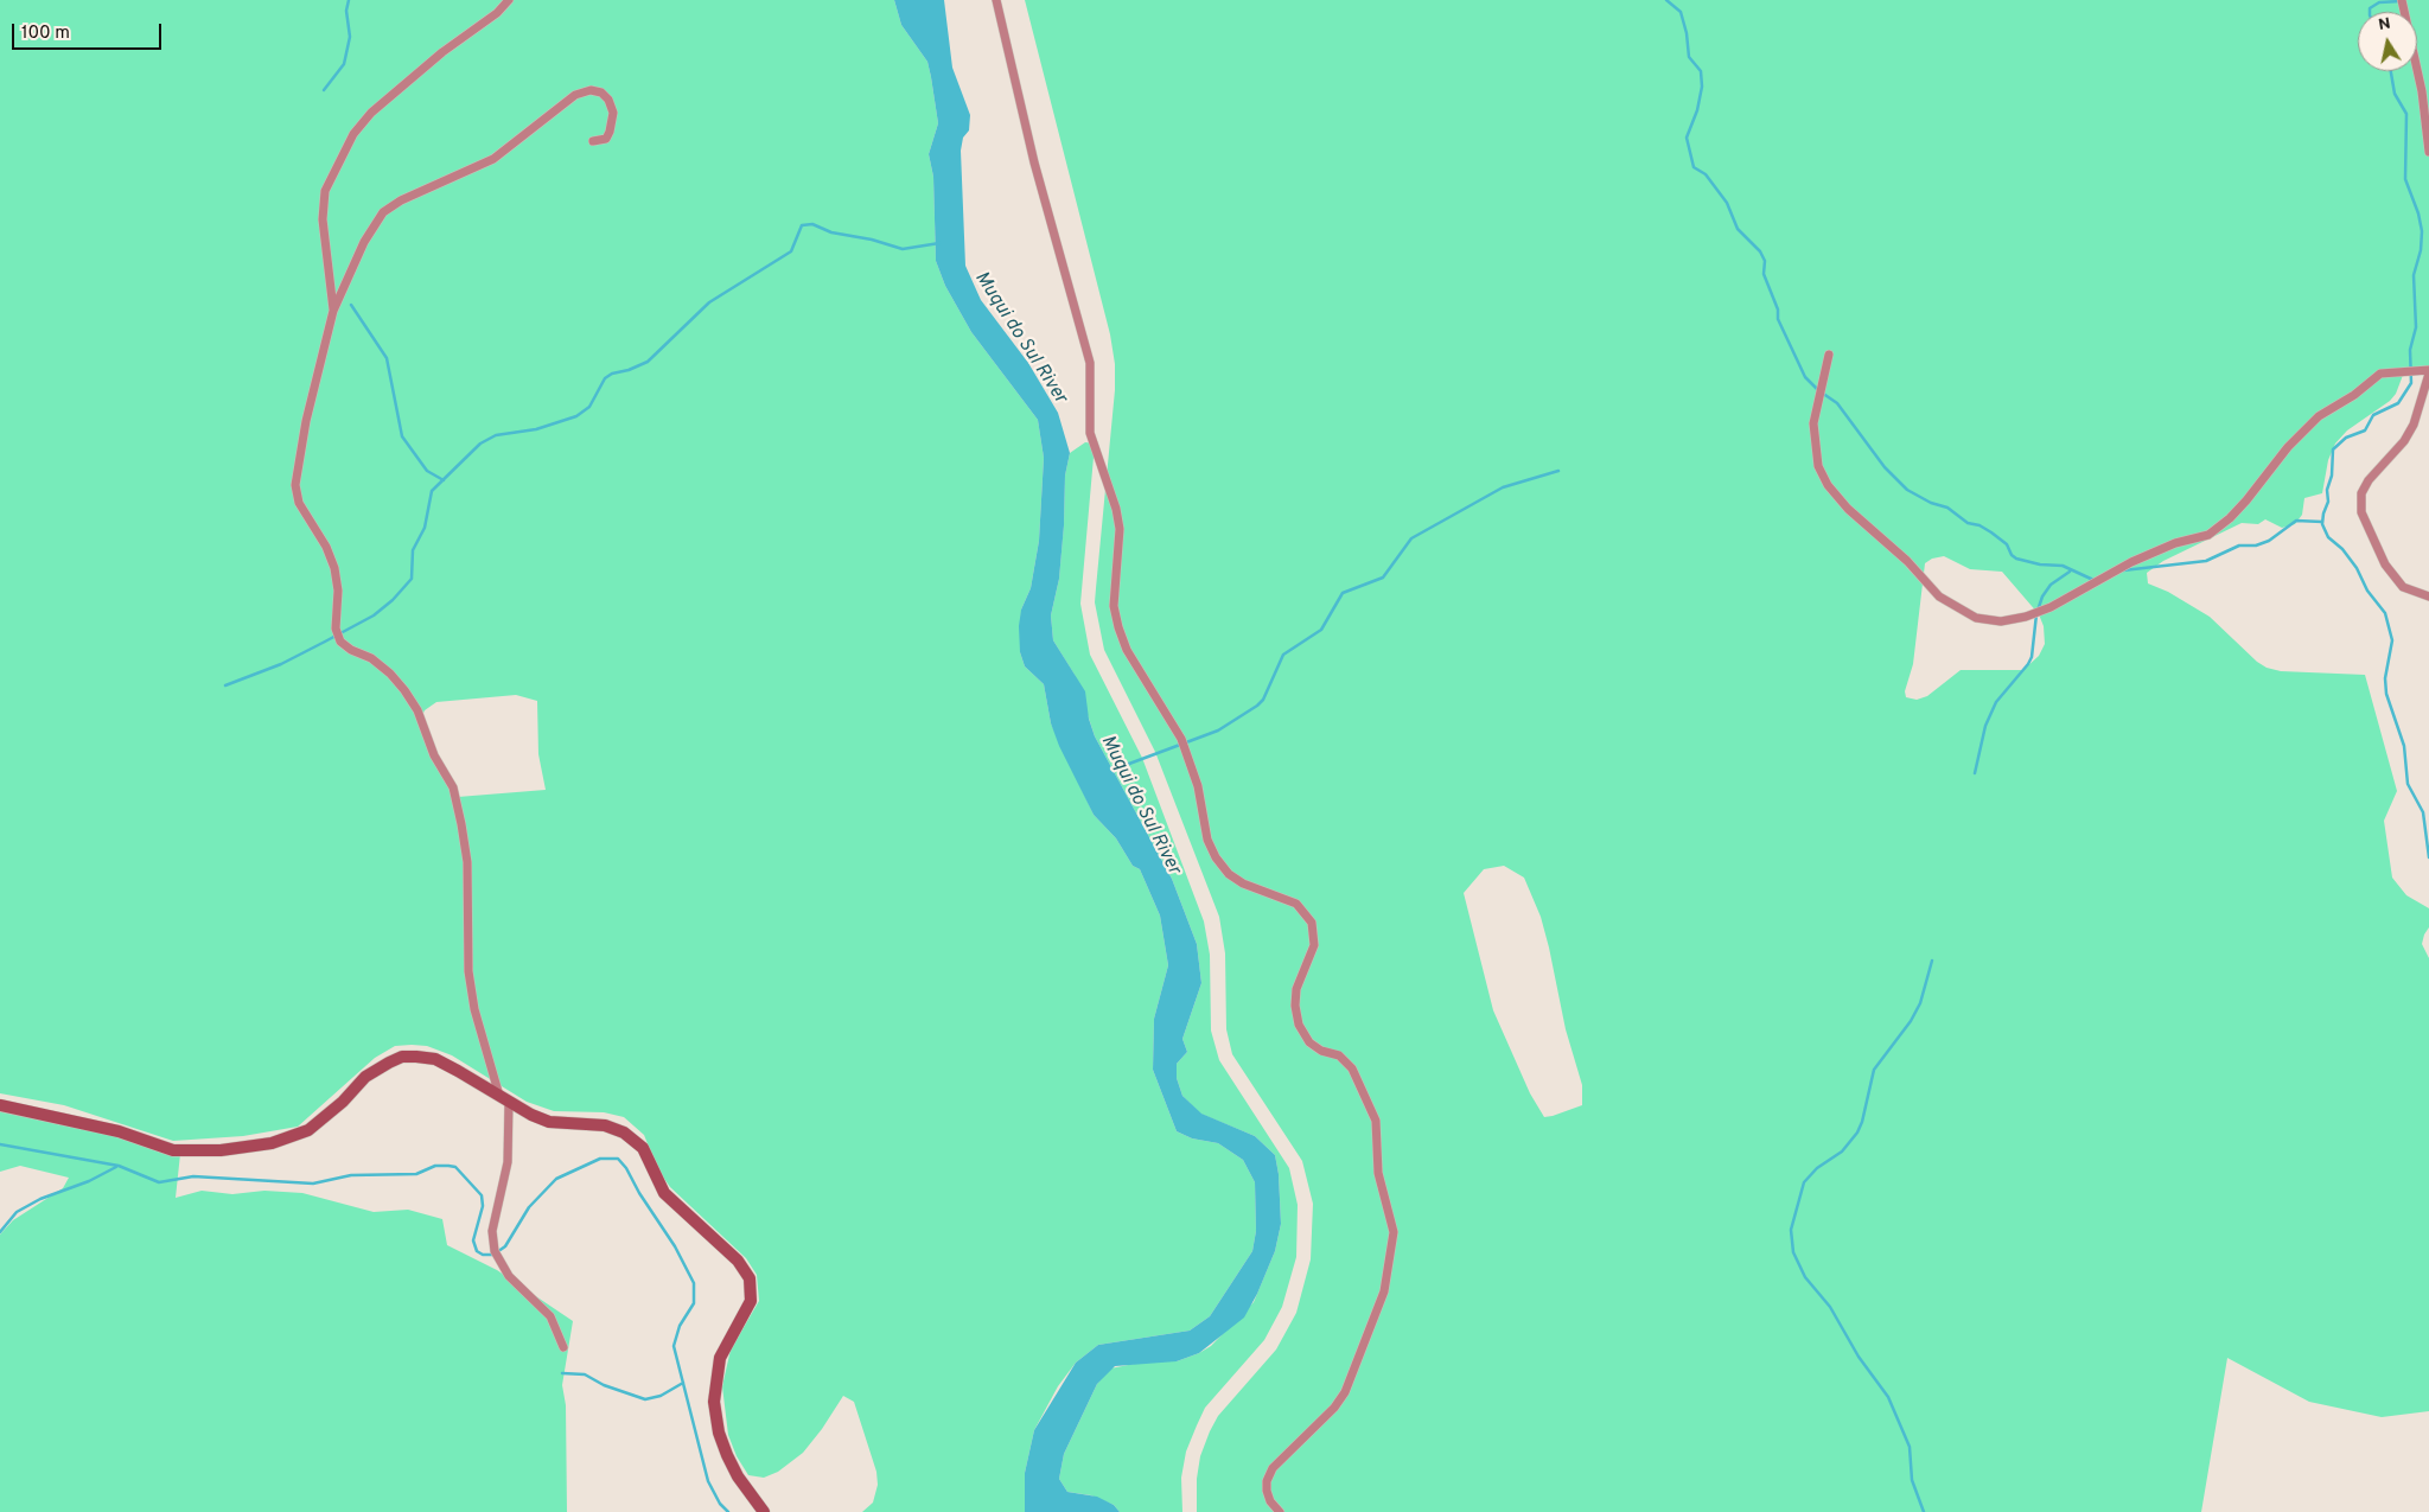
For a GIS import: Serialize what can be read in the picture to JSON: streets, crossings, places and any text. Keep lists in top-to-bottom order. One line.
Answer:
{"water":["Muqui do Sul River"],"scale_bar":"100 m","north":"top"}
